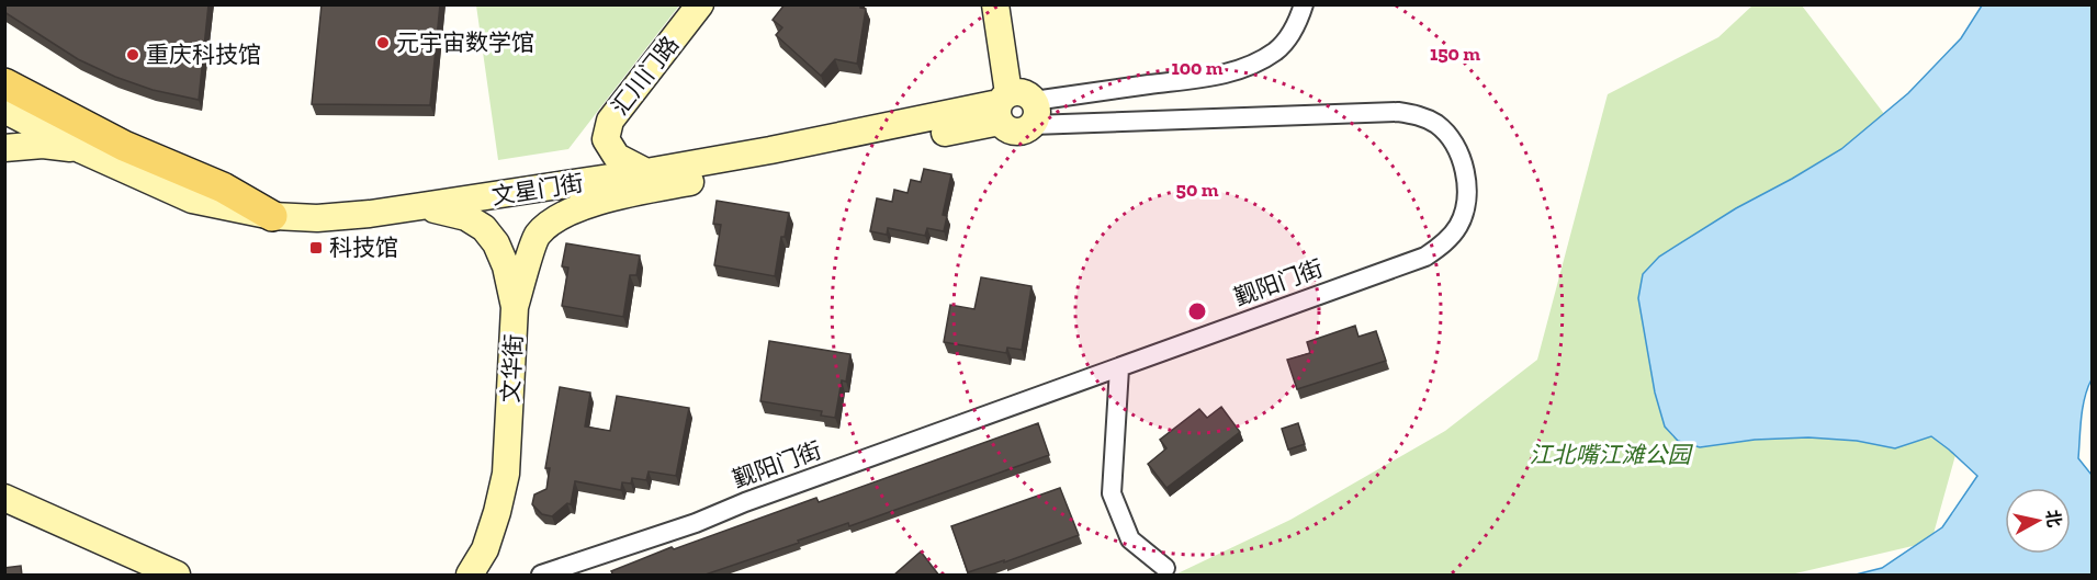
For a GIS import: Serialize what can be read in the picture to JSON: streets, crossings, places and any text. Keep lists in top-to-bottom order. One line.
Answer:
{"streets":{"street":["汇川门路","文星门街","觐阳门街","文华街"]},"crossings":[["汇川门路","文星门街"],["文星门街","觐阳门街"],["文星门街","文华街"]],"parks":["江北嘴江滩公园"],"places":{"other":["元宇宙数学馆","重庆科技馆"],"transit":["科技馆"]},"north":"right","rings":["150 m","100 m","50 m"]}
